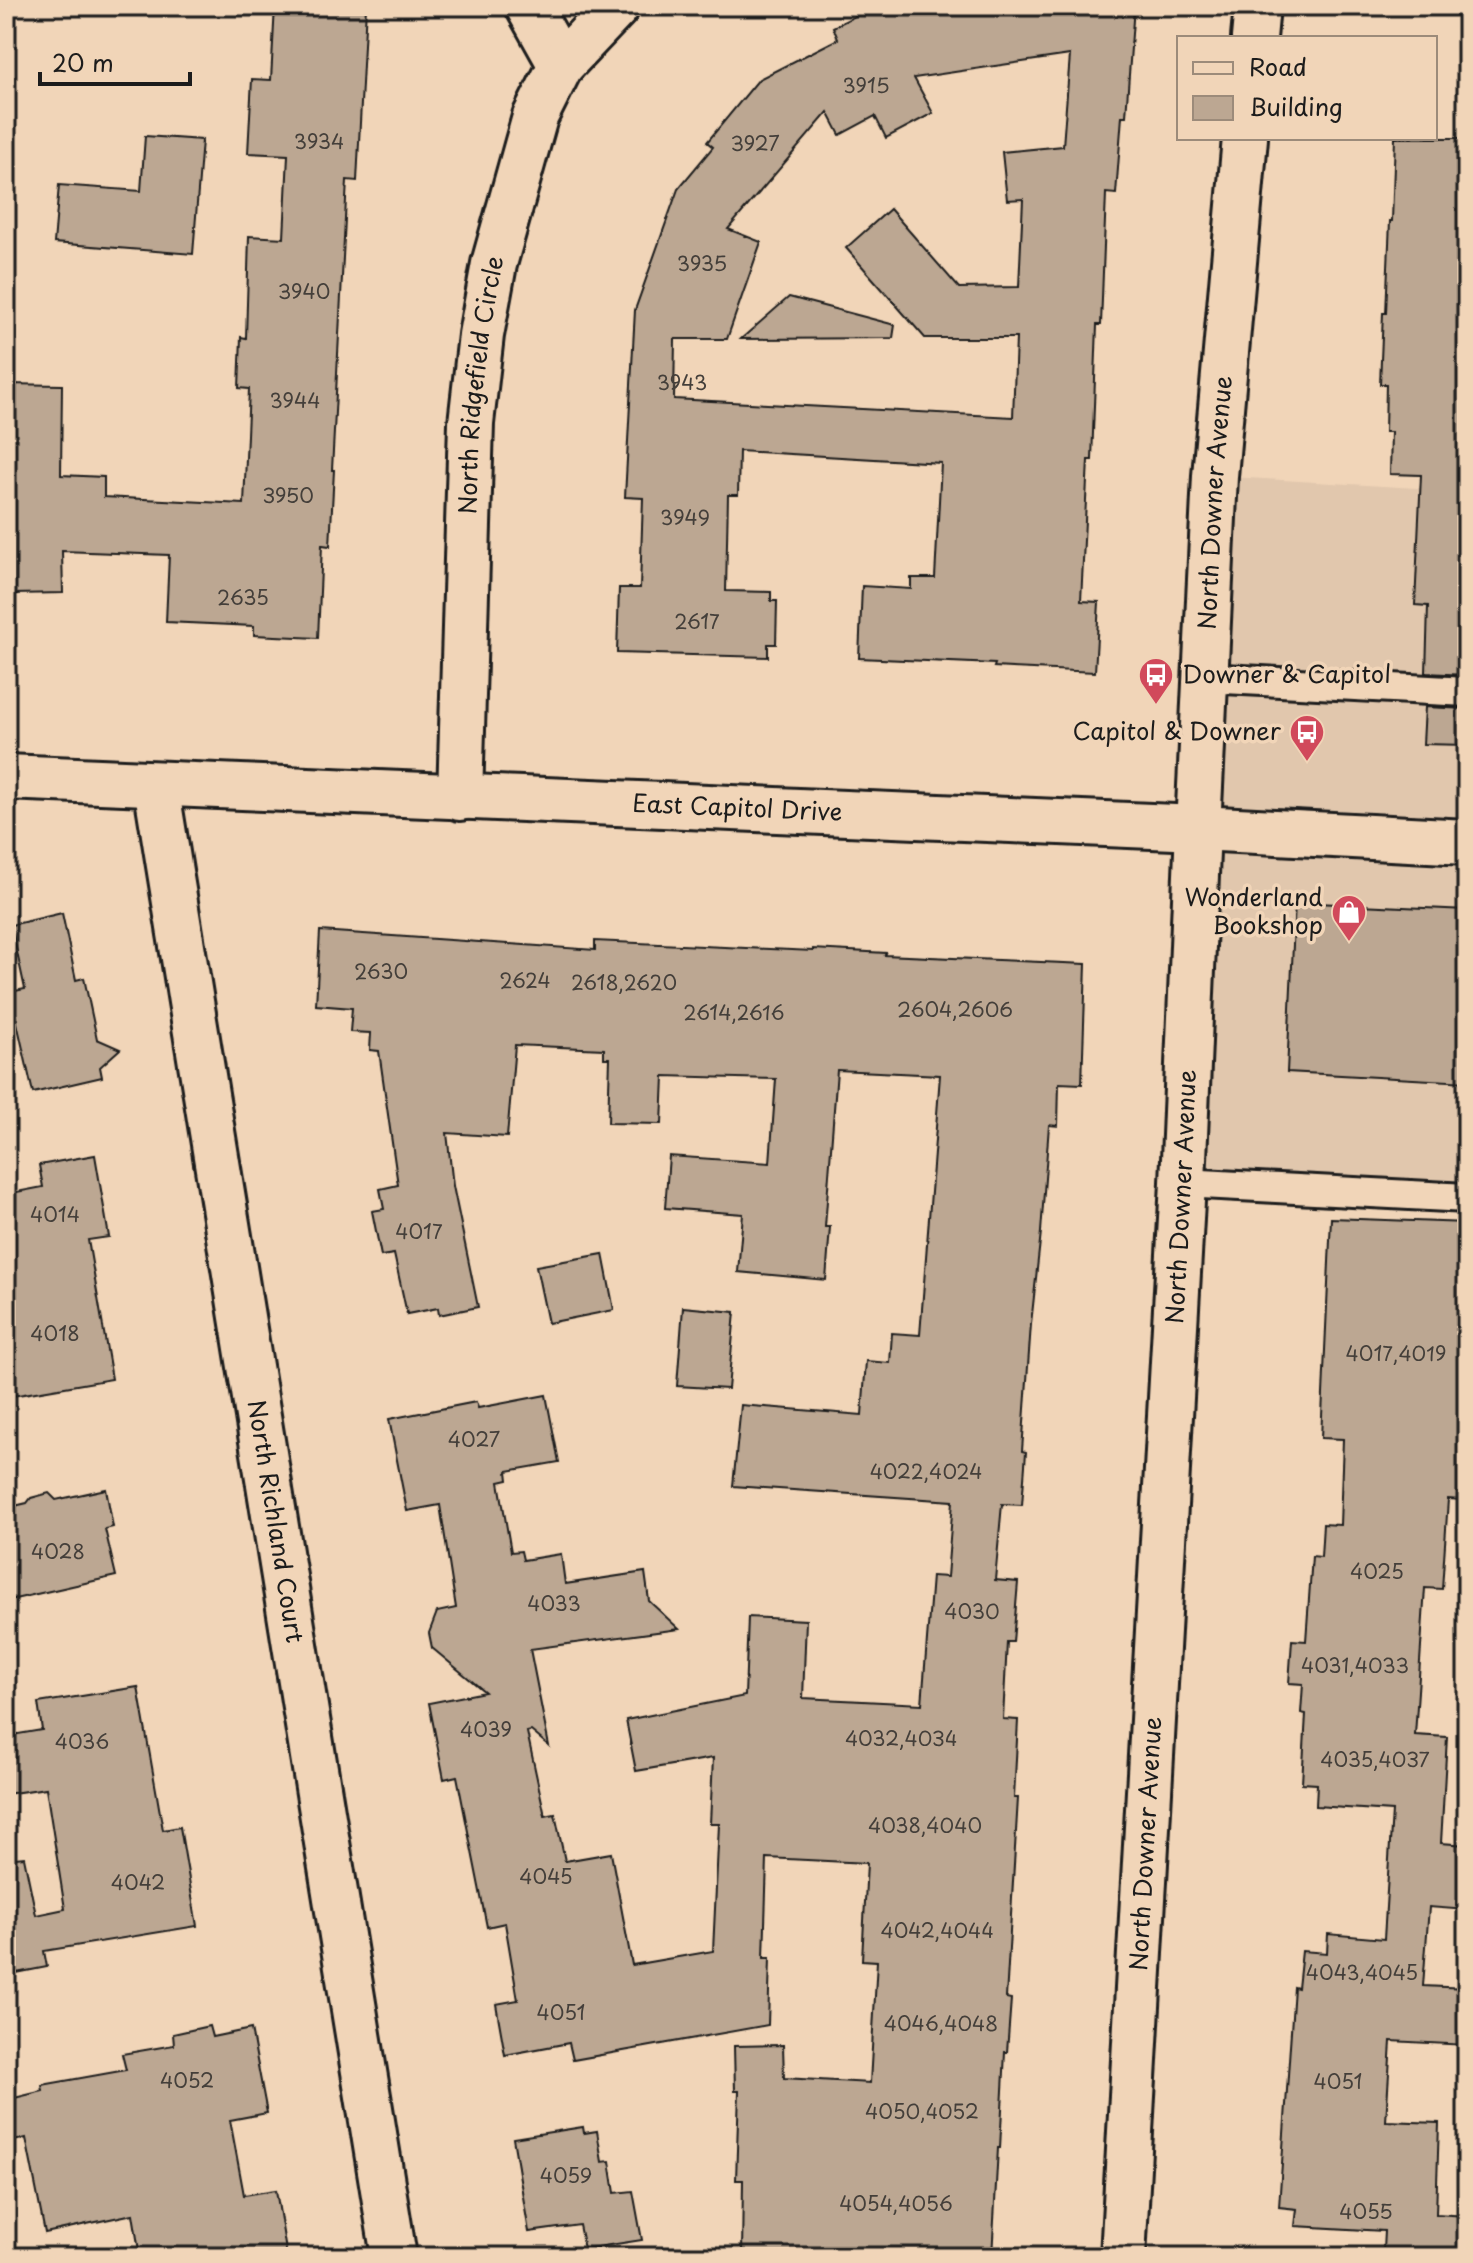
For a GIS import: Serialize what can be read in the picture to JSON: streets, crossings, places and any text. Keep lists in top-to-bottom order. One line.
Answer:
{"streets":{"street":["North Ridgefield Circle","North Downer Avenue","East Capitol Drive","North Richland Court"]},"crossings":[["North Ridgefield Circle","East Capitol Drive"],["North Downer Avenue","East Capitol Drive"],["East Capitol Drive","North Richland Court"]],"places":{"bus stop":["Downer & Capitol","Capitol & Downer"],"shop":["Wonderland Bookshop"]},"house_numbers":["3915","3934","3927","3935","3940","3943","3944","3950","3949","2635","2617","2630","2624","2618,2620","2604,2606","2614,2616","4014","4017","4018","4017,4019","4027","4022,4024","4028","4025","4033","4030","4031,4033","4039","4032,4034","4036","4035,4037","4038,4040","4045","4042","4042,4044","4043,4045","4051","4046,4048","4052","4051","4050,4052","4059","4054,4056","4055"],"legend":["Road","Building"],"scale_bar":"20 m"}
